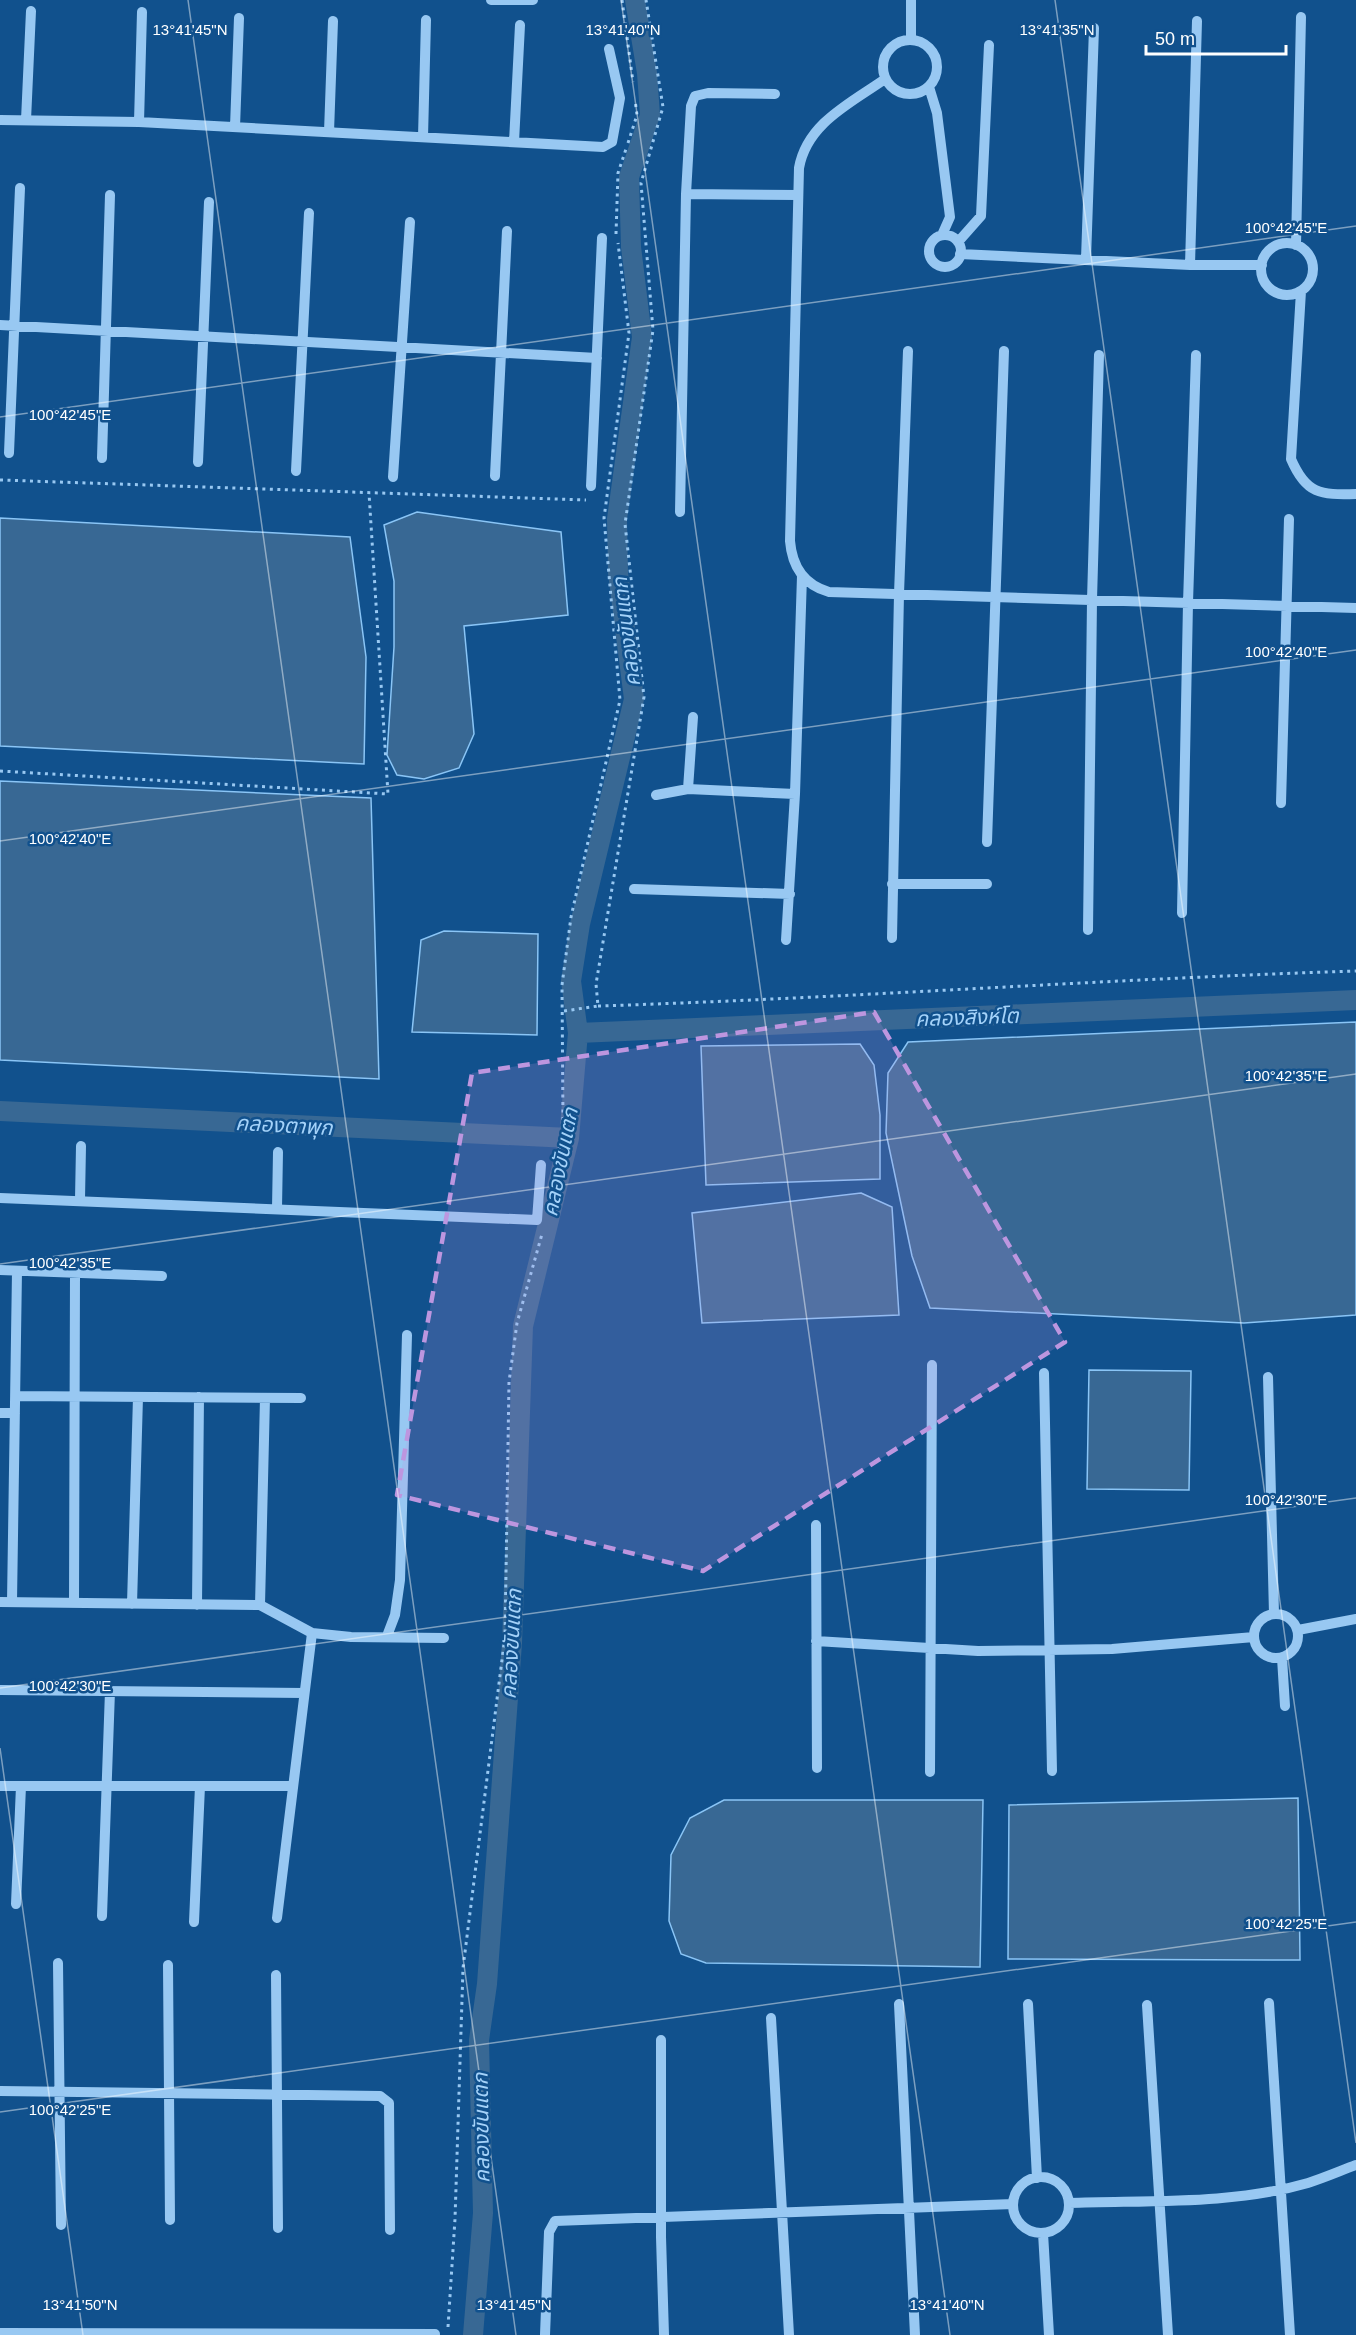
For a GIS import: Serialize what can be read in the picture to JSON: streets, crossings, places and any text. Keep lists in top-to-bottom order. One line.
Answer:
{"water":["คลองขันแตก","คลองสิงห์โต","คลองตาพุก"],"scale_bar":"50 m","coordinates":["13°41'45\"N","13°41'40\"N","13°41'35\"N","100°42'45\"E","100°42'40\"E","100°42'35\"E","100°42'30\"E","100°42'25\"E","13°41'50\"N"]}
